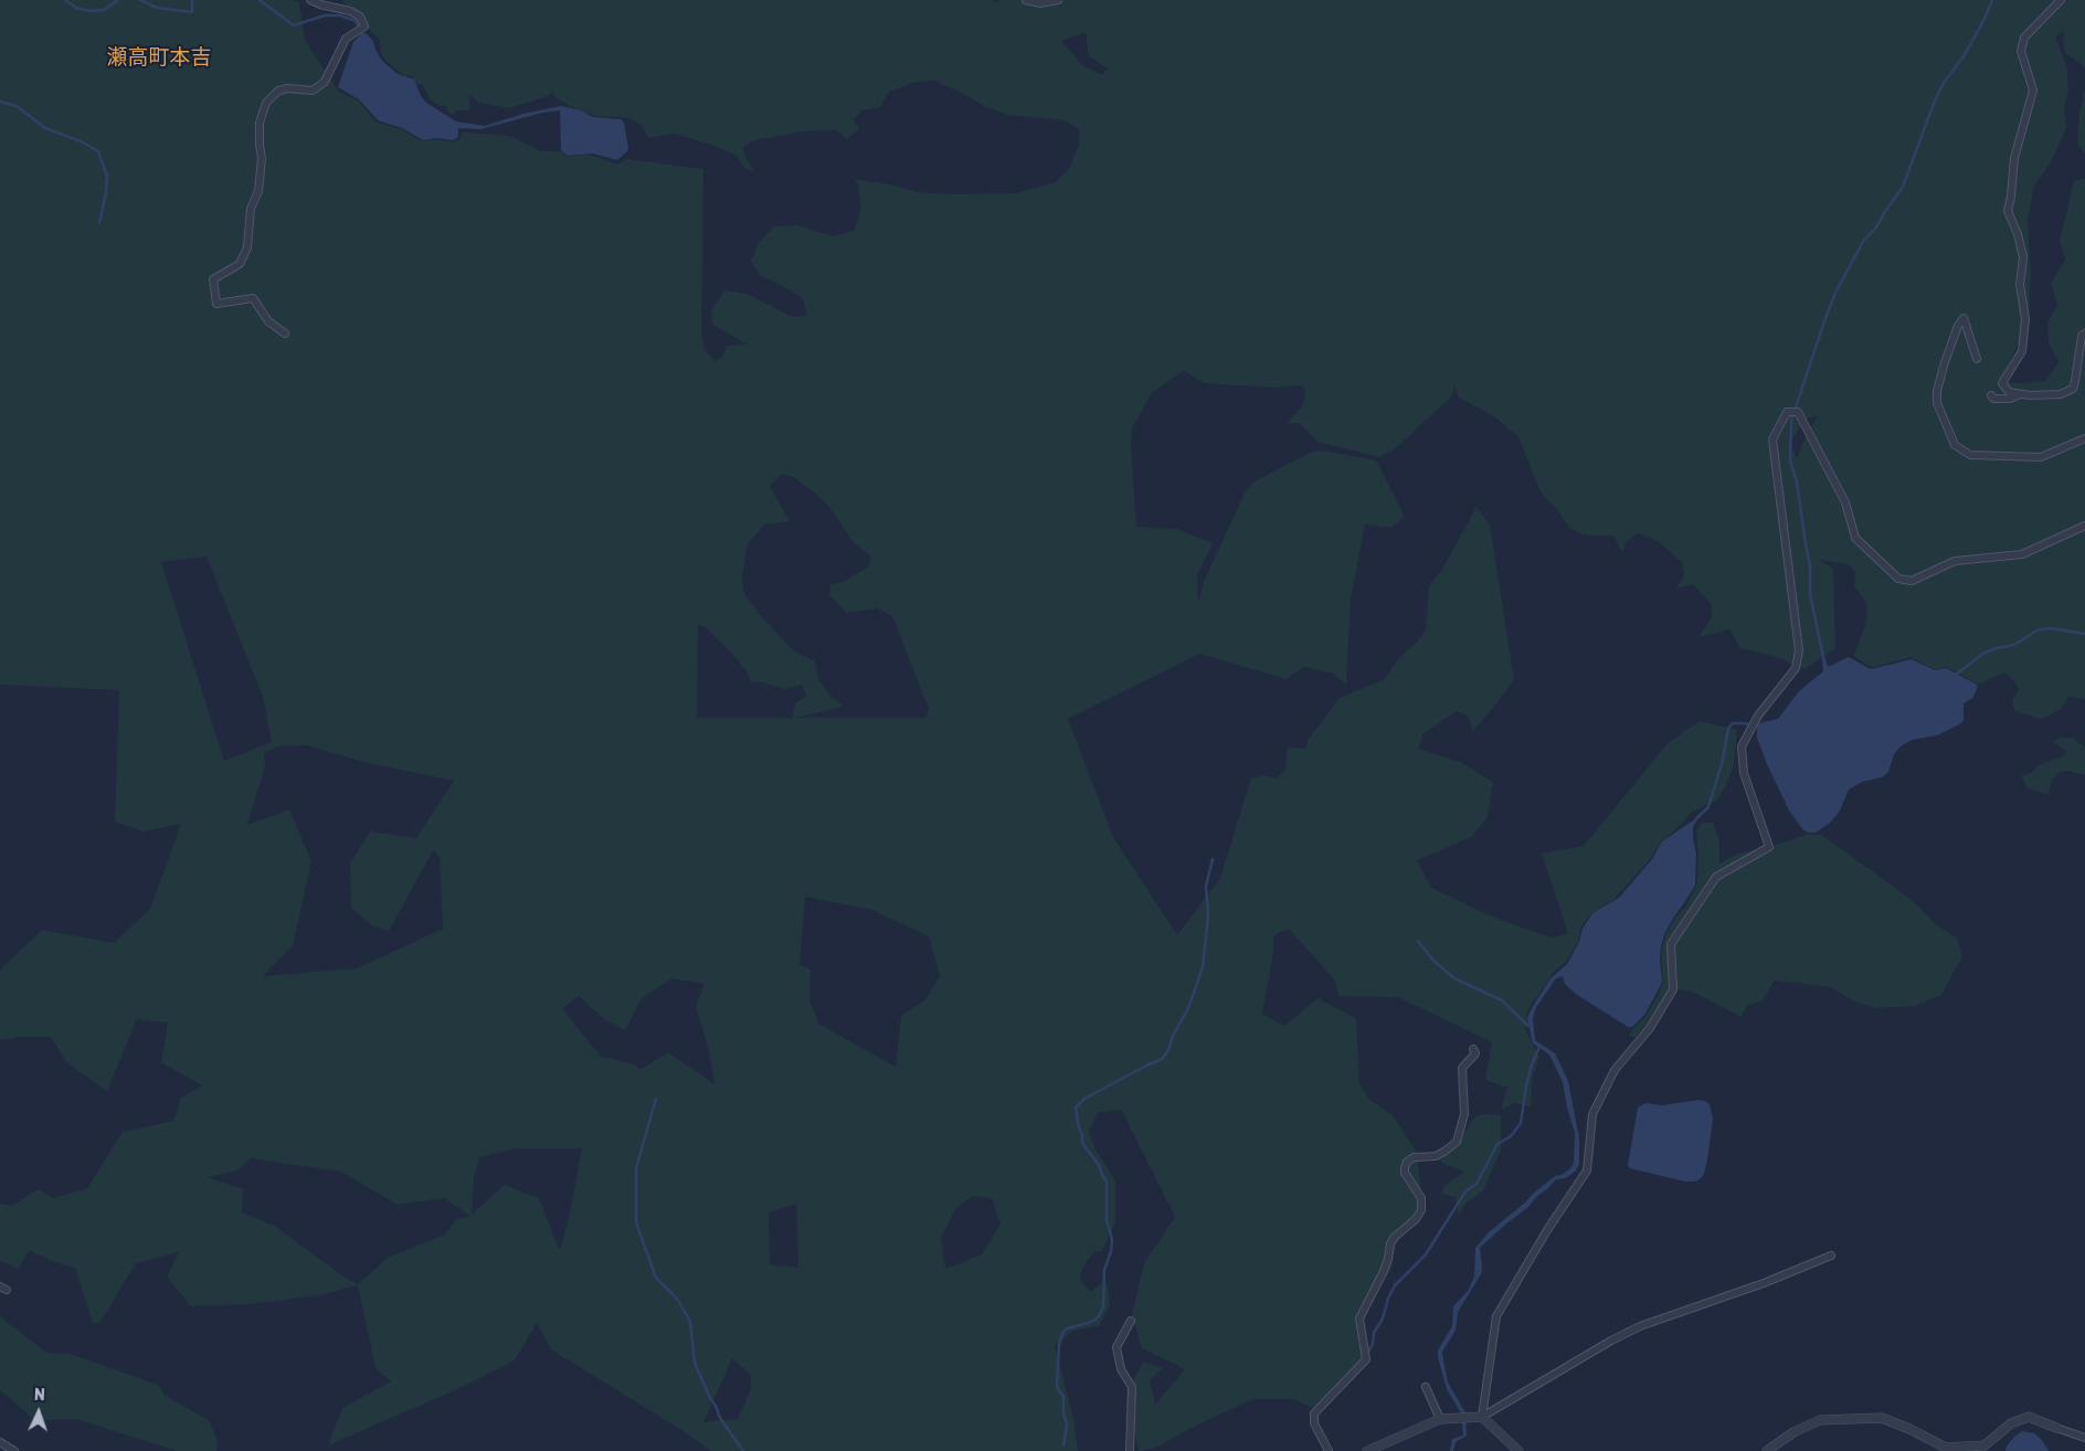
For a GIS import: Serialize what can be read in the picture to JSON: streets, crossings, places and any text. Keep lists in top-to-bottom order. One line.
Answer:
{"districts":["瀬高町本吉"],"north":"top"}
